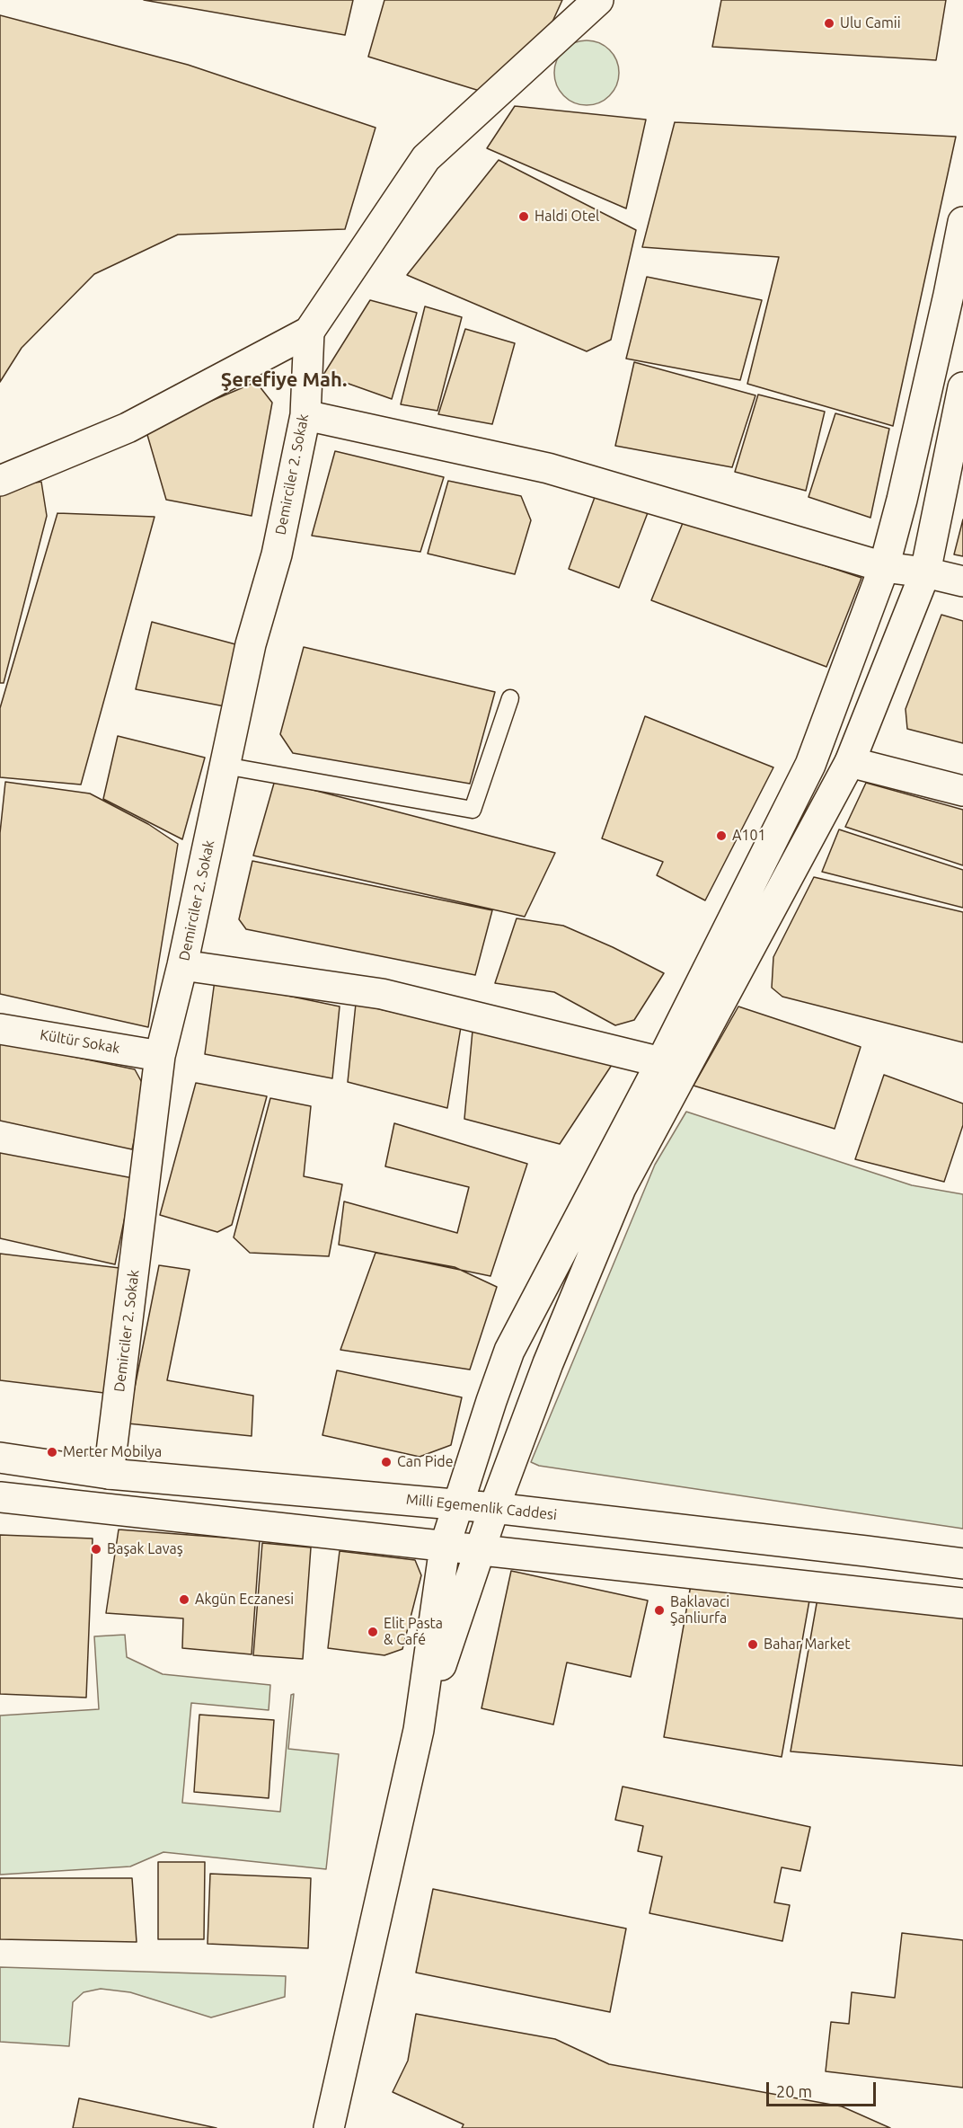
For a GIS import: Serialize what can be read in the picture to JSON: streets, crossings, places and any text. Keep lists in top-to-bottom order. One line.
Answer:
{"streets":{"street":["Demirciler 2. Sokak","Kültür Sokak","Milli Egemenlik Caddesi"]},"crossings":[["Demirciler 2. Sokak","Kültür Sokak"],["Demirciler 2. Sokak","Milli Egemenlik Caddesi"]],"districts":["Şerefiye Mah."],"places":["Ulu Camii","Haldi Otel","A101","Merter Mobilya","Can Pide","Başak Lavaş","Akgün Eczanesi","Baklavaci Şanliurfa","Elit Pasta & Café","Bahar Market"],"scale_bar":"20 m"}
